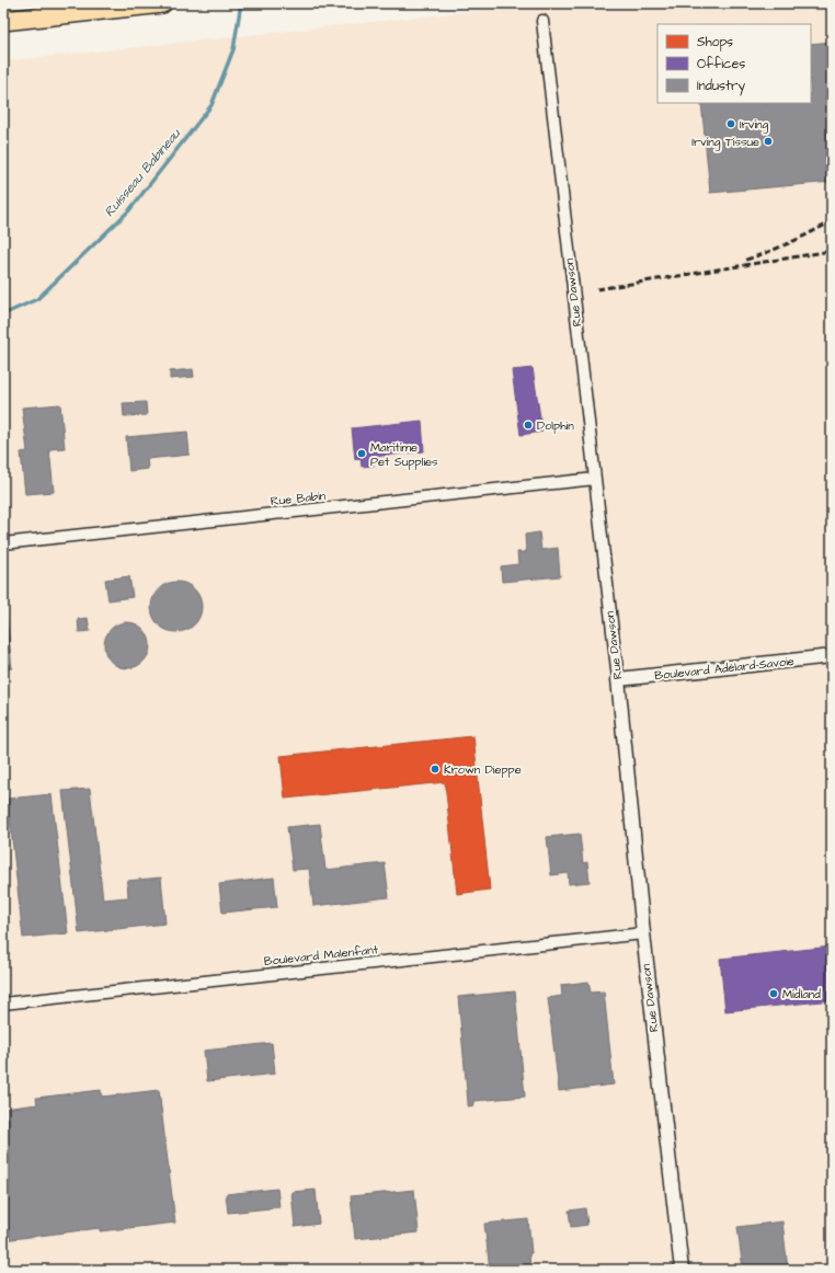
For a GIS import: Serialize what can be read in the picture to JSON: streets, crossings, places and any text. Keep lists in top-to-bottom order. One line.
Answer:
{"streets":{"street":["Rue Dawson","Rue Babin","Boulevard Adélard-Savoie","Boulevard Malenfant"]},"crossings":[["Rue Dawson","Rue Babin"],["Rue Dawson","Boulevard Adélard-Savoie"],["Rue Dawson","Boulevard Malenfant"]],"water":["Ruisseau Babineau"],"places":["Irving","Irving Tissue","Dolphin","Maritime Pet Supplies","Krown Dieppe","Midland"],"legend":["Shops","Offices","Industry"]}
